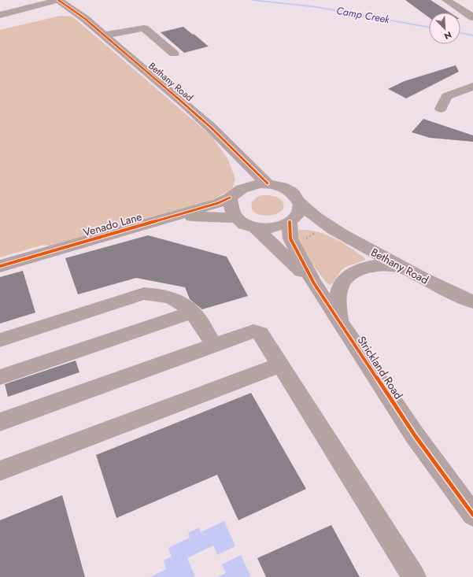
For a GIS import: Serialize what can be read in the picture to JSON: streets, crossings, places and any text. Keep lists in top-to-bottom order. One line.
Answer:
{"streets":{"street":["Bethany Road","Venado Lane","Strickland Road"]},"crossings":[["Bethany Road","Venado Lane"],["Bethany Road","Strickland Road"],["Venado Lane","Strickland Road"]],"water":["Camp Creek"],"north":"bottom right"}
